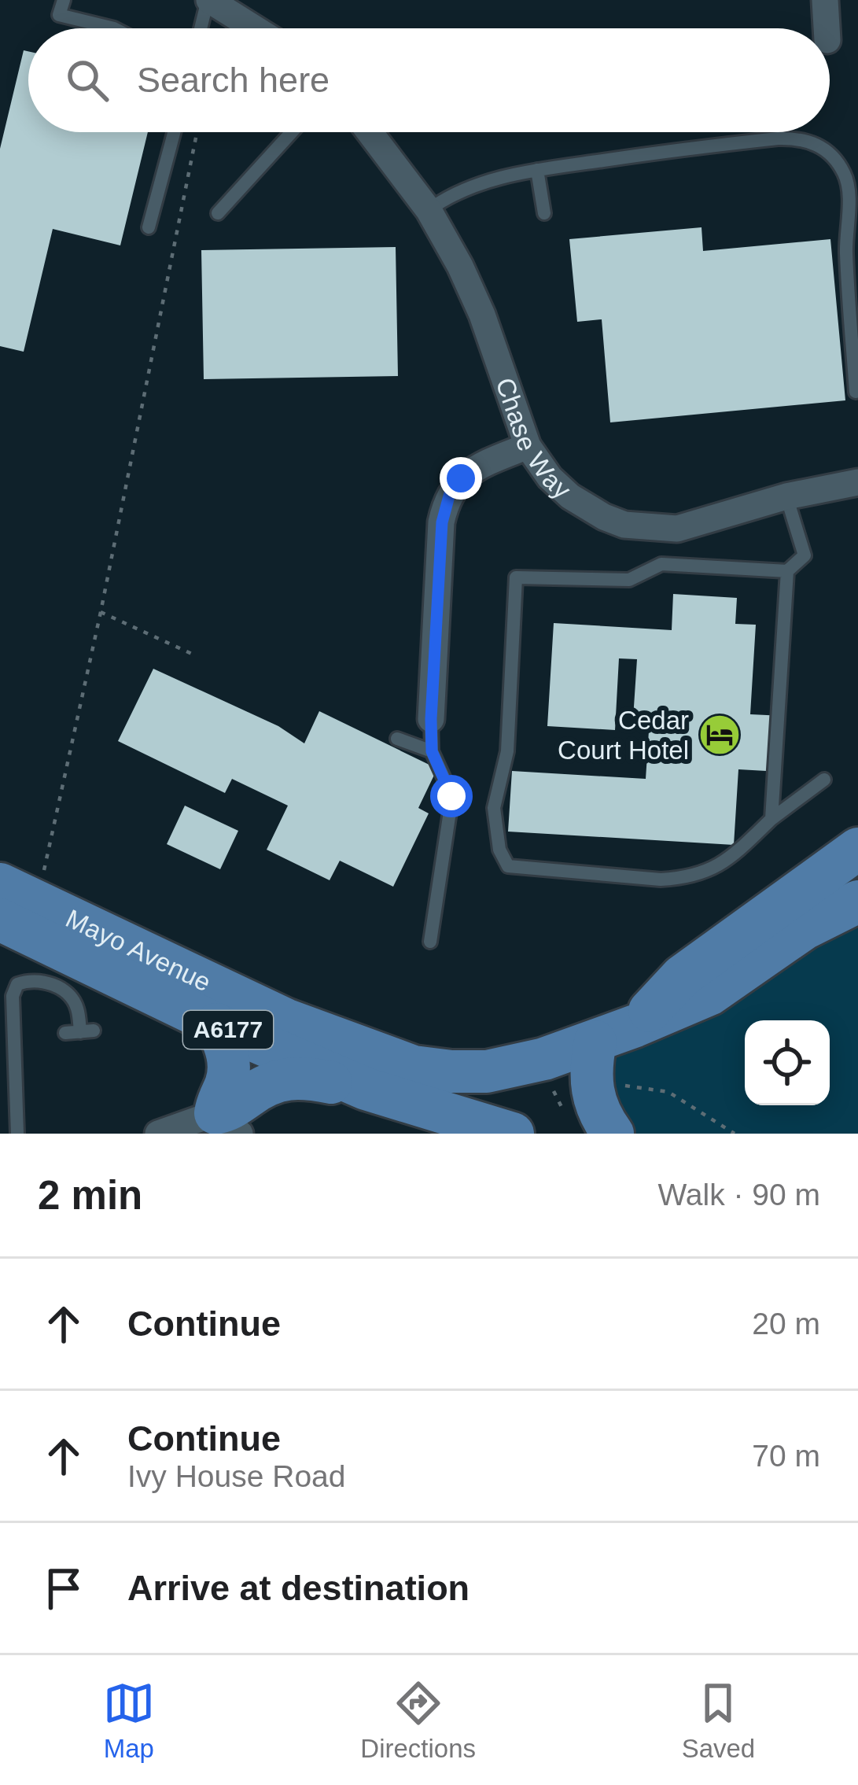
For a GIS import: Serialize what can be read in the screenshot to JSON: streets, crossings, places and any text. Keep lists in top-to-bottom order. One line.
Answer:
{"streets":{"main road":["Mayo Avenue","A6177"],"street":["Chase Way"]},"crossings":[["Mayo Avenue","A6177"]],"places":{"hotel":["Cedar Court Hotel"]},"page":{"search":"Search here","heading":["2 min","Walk · 90 m"],"list":[["Continue","20 m"],["Continue","Ivy House Road","70 m"],"Arrive at destination"],"nav":["Map","Directions","Saved"]}}
